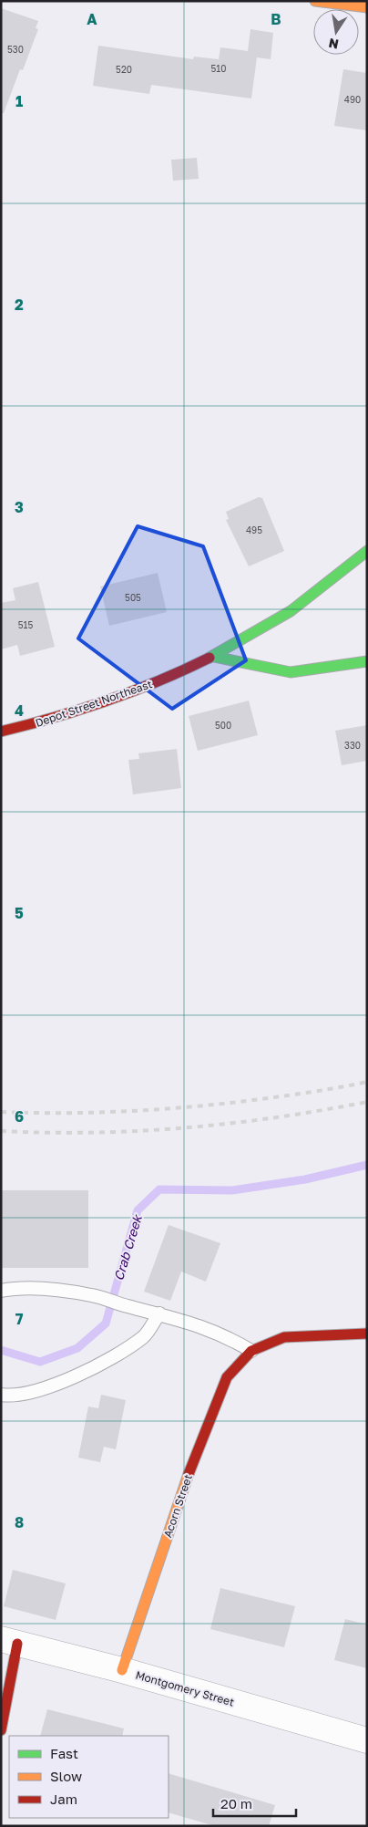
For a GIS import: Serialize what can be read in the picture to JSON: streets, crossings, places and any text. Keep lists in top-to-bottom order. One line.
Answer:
{"streets":{"street":["Depot Street Northeast","Acorn Street","Montgomery Street"]},"crossings":[["Acorn Street","Montgomery Street"]],"water":["Crab Creek"],"house_numbers":["530","510","520","490","495","505","515","500","330"],"legend":["Fast","Slow","Jam"],"scale_bar":"20 m","north":"bottom","grid":{"columns":["A","B"],"rows":["1","2","3","4","5","6","7","8"]}}
